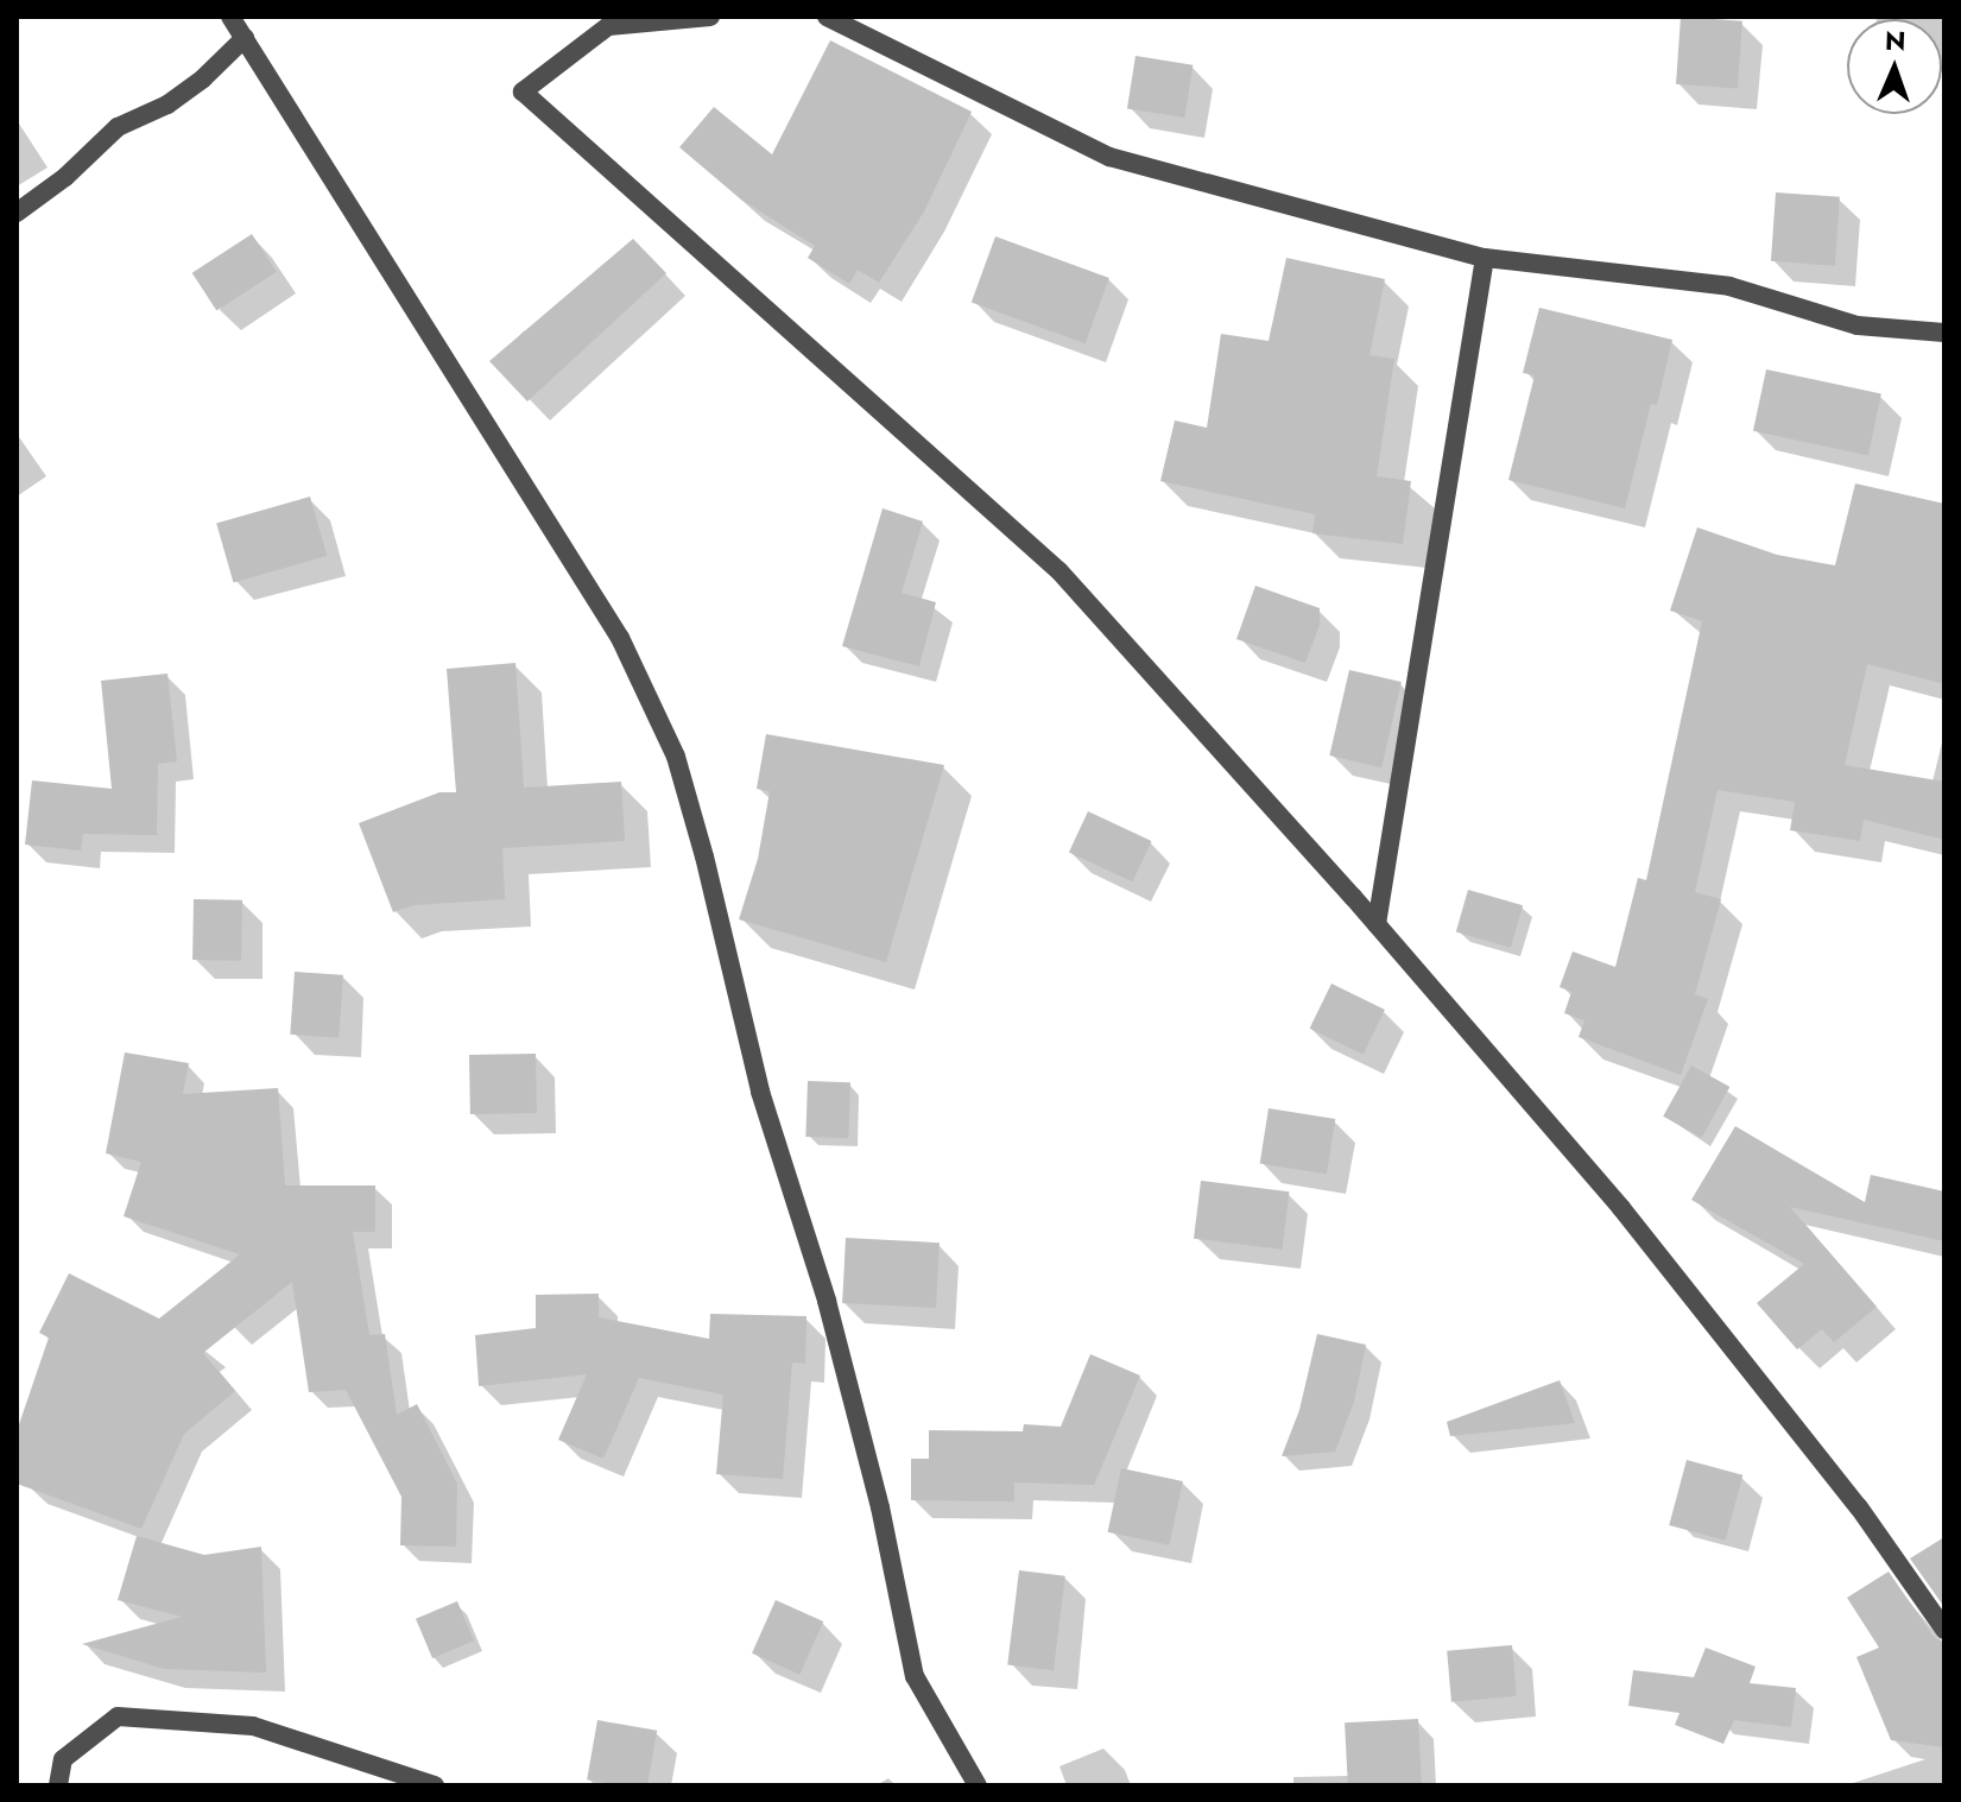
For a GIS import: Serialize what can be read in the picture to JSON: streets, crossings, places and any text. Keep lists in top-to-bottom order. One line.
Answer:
{"north":"top"}
